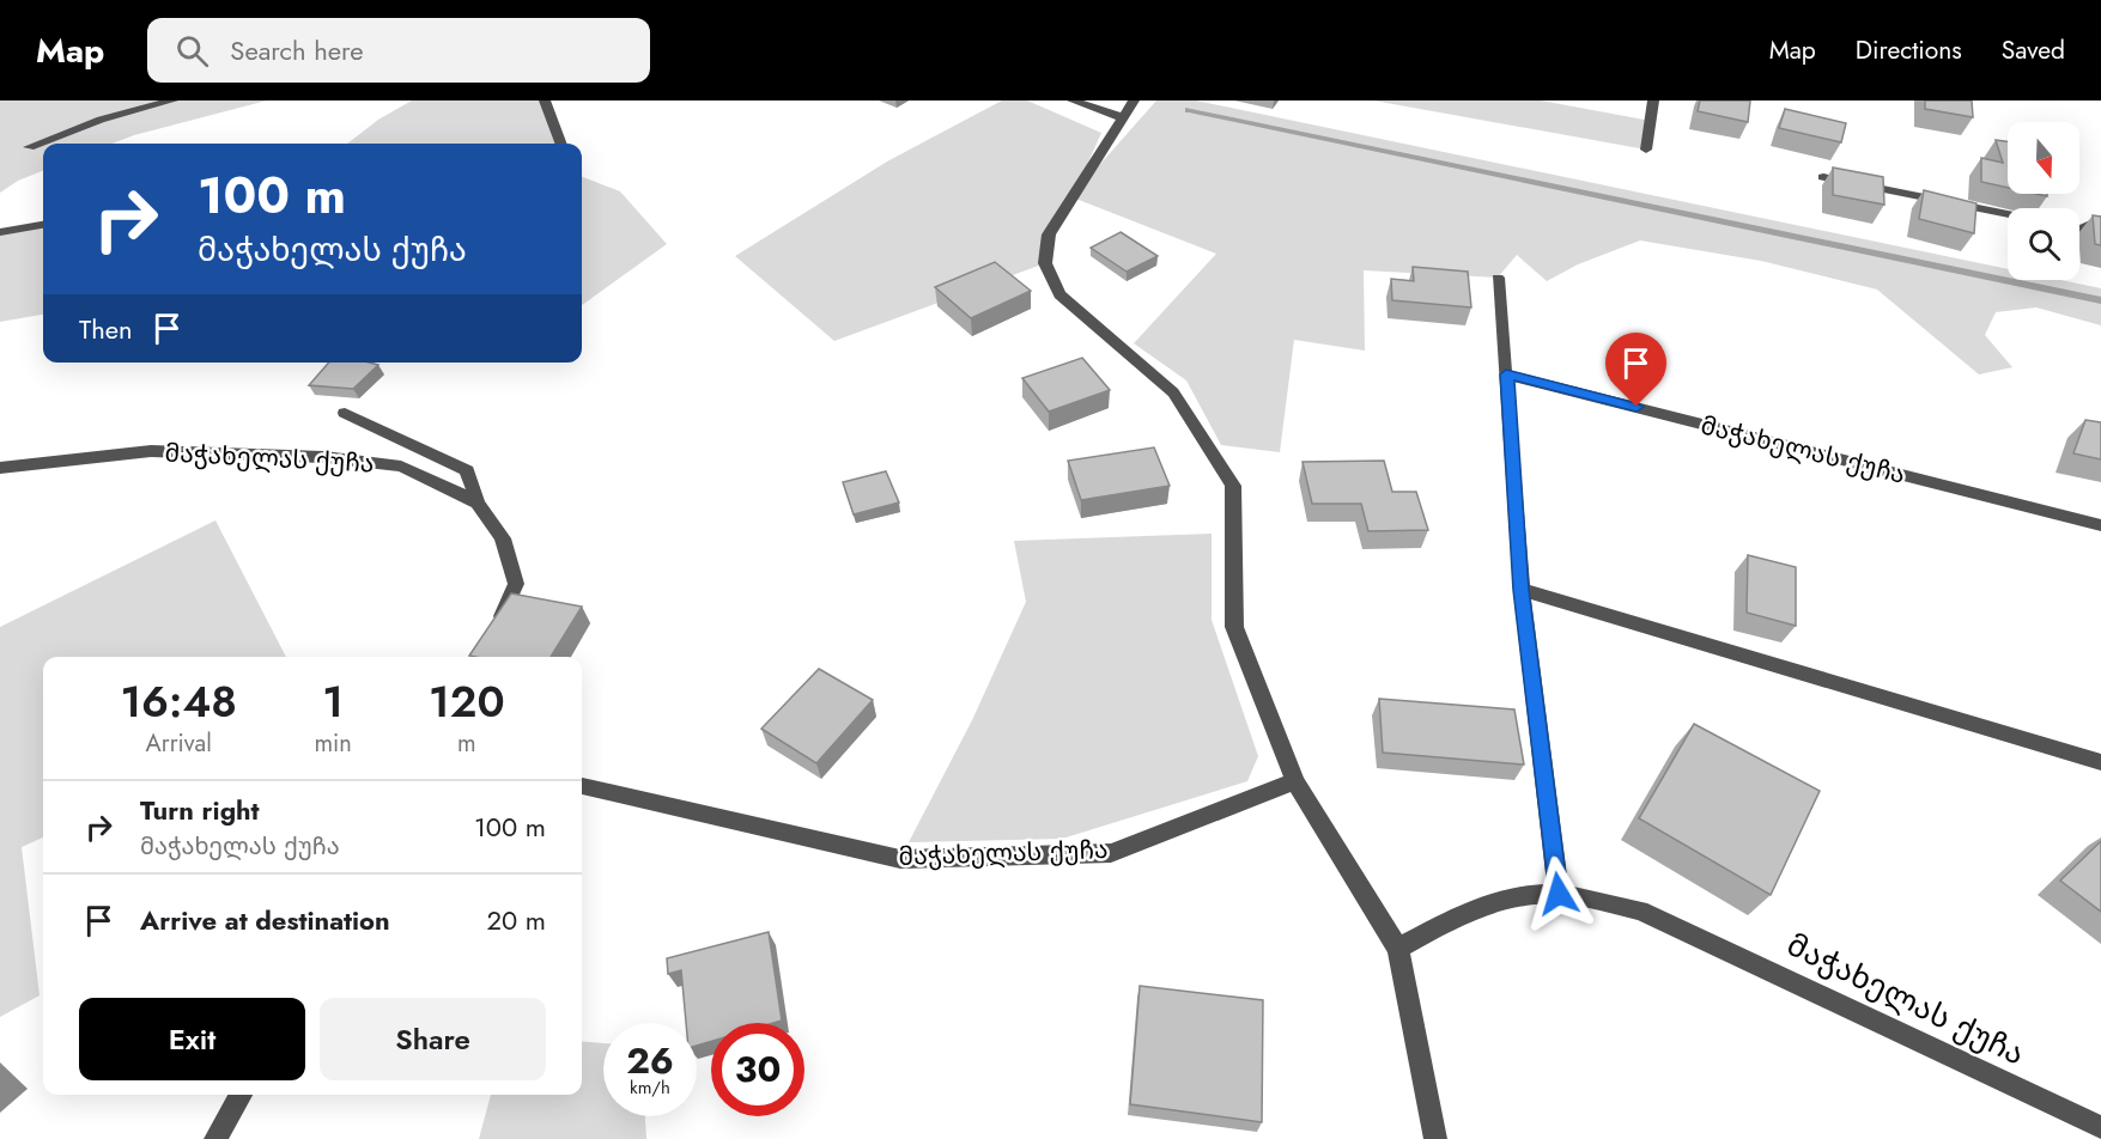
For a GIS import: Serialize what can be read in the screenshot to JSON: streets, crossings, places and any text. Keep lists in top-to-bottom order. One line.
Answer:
{"streets":{"street":["მაჭახელას ქუჩა"]},"north":"bottom","page":{"header":"Map","search":"Search here","nav":["Map","Directions","Saved"],"turn":["100 m","მაჭახელას ქუჩა"],"then":"Then","eta":["16:48","Arrival","1","min","120","m"],"list":[{"name":"Turn right","note":"მაჭახელას ქუჩა","value":"100 m"},{"name":"Arrive at destination","value":"20 m"}],"buttons":["Exit","Share"],"speed":"26 km/h","limit":"30"}}
